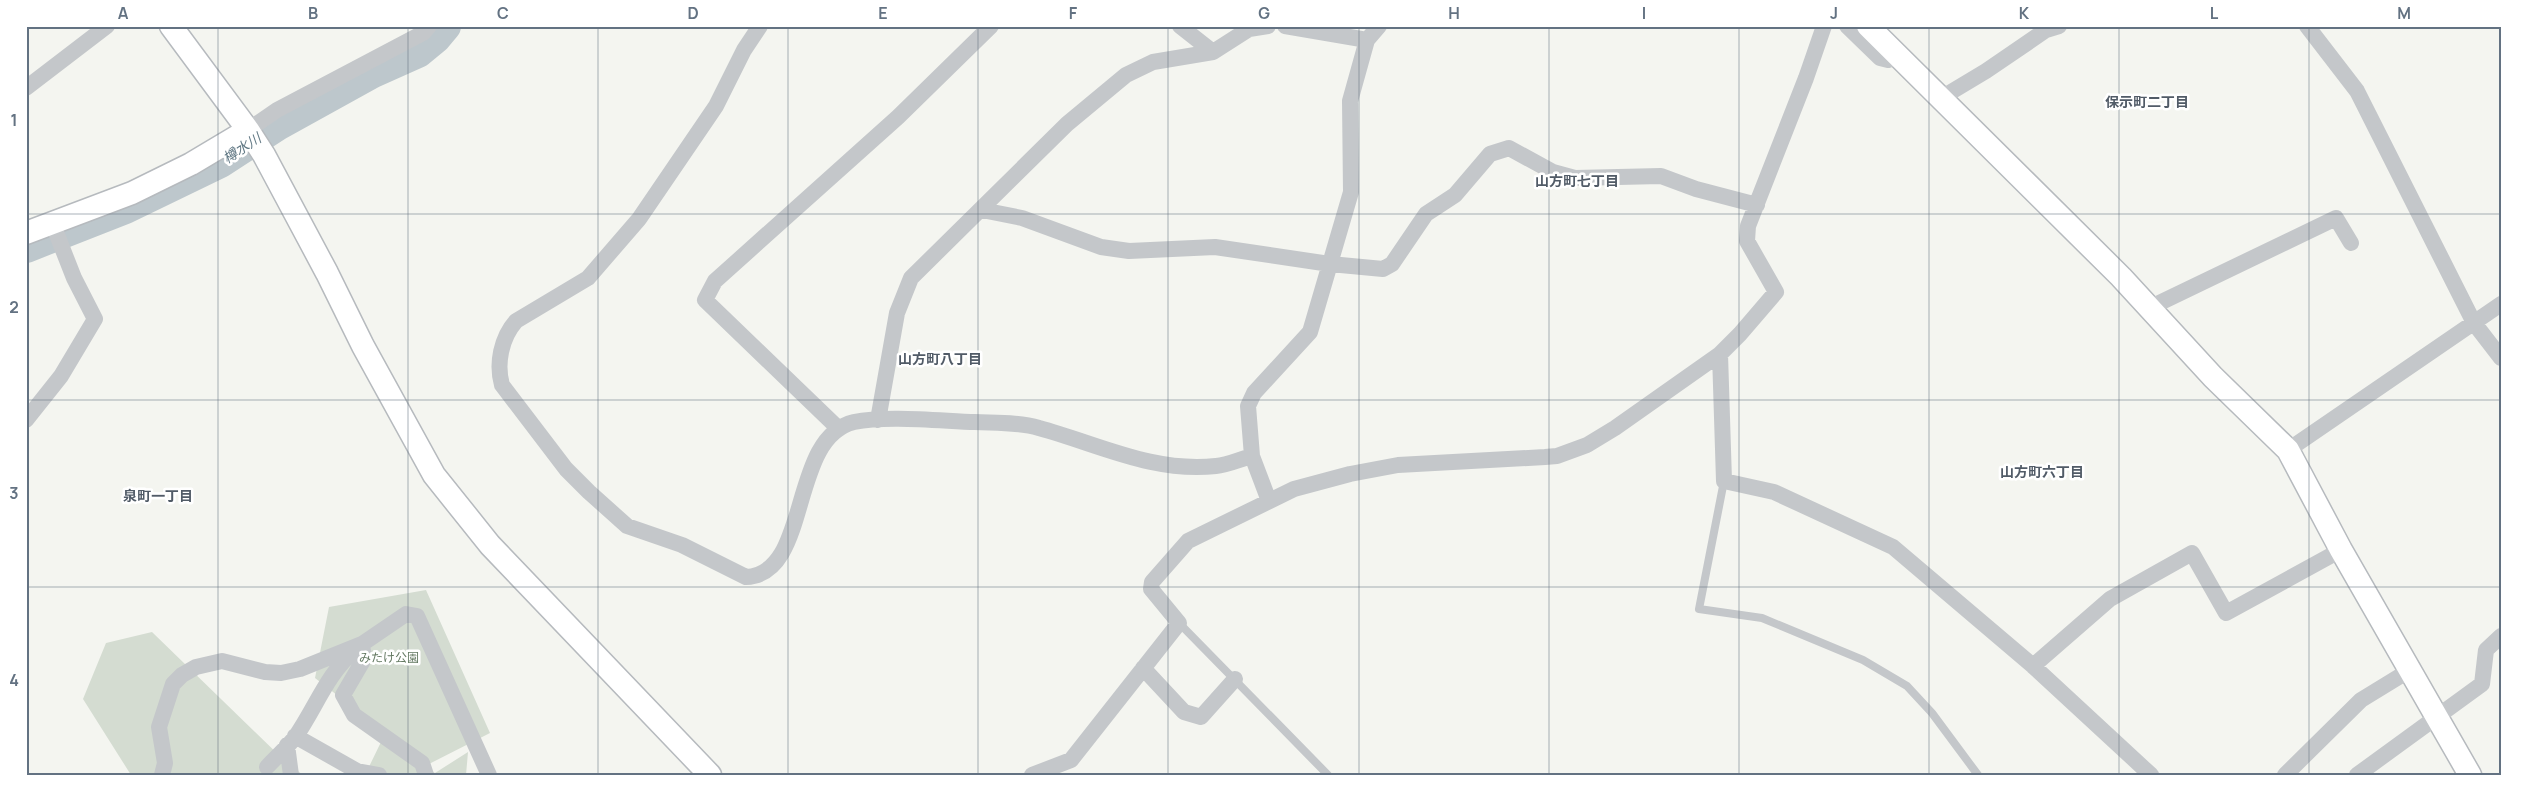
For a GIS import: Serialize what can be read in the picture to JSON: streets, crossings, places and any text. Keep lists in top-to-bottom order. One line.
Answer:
{"districts":["保示町二丁目","山方町七丁目","山方町八丁目","山方町六丁目","泉町一丁目"],"water":["樽水川"],"parks":["みたけ公園"],"grid":{"columns":["A","B","C","D","E","F","G","H","I","J","K","L","M"],"rows":["1","2","3","4"]}}
